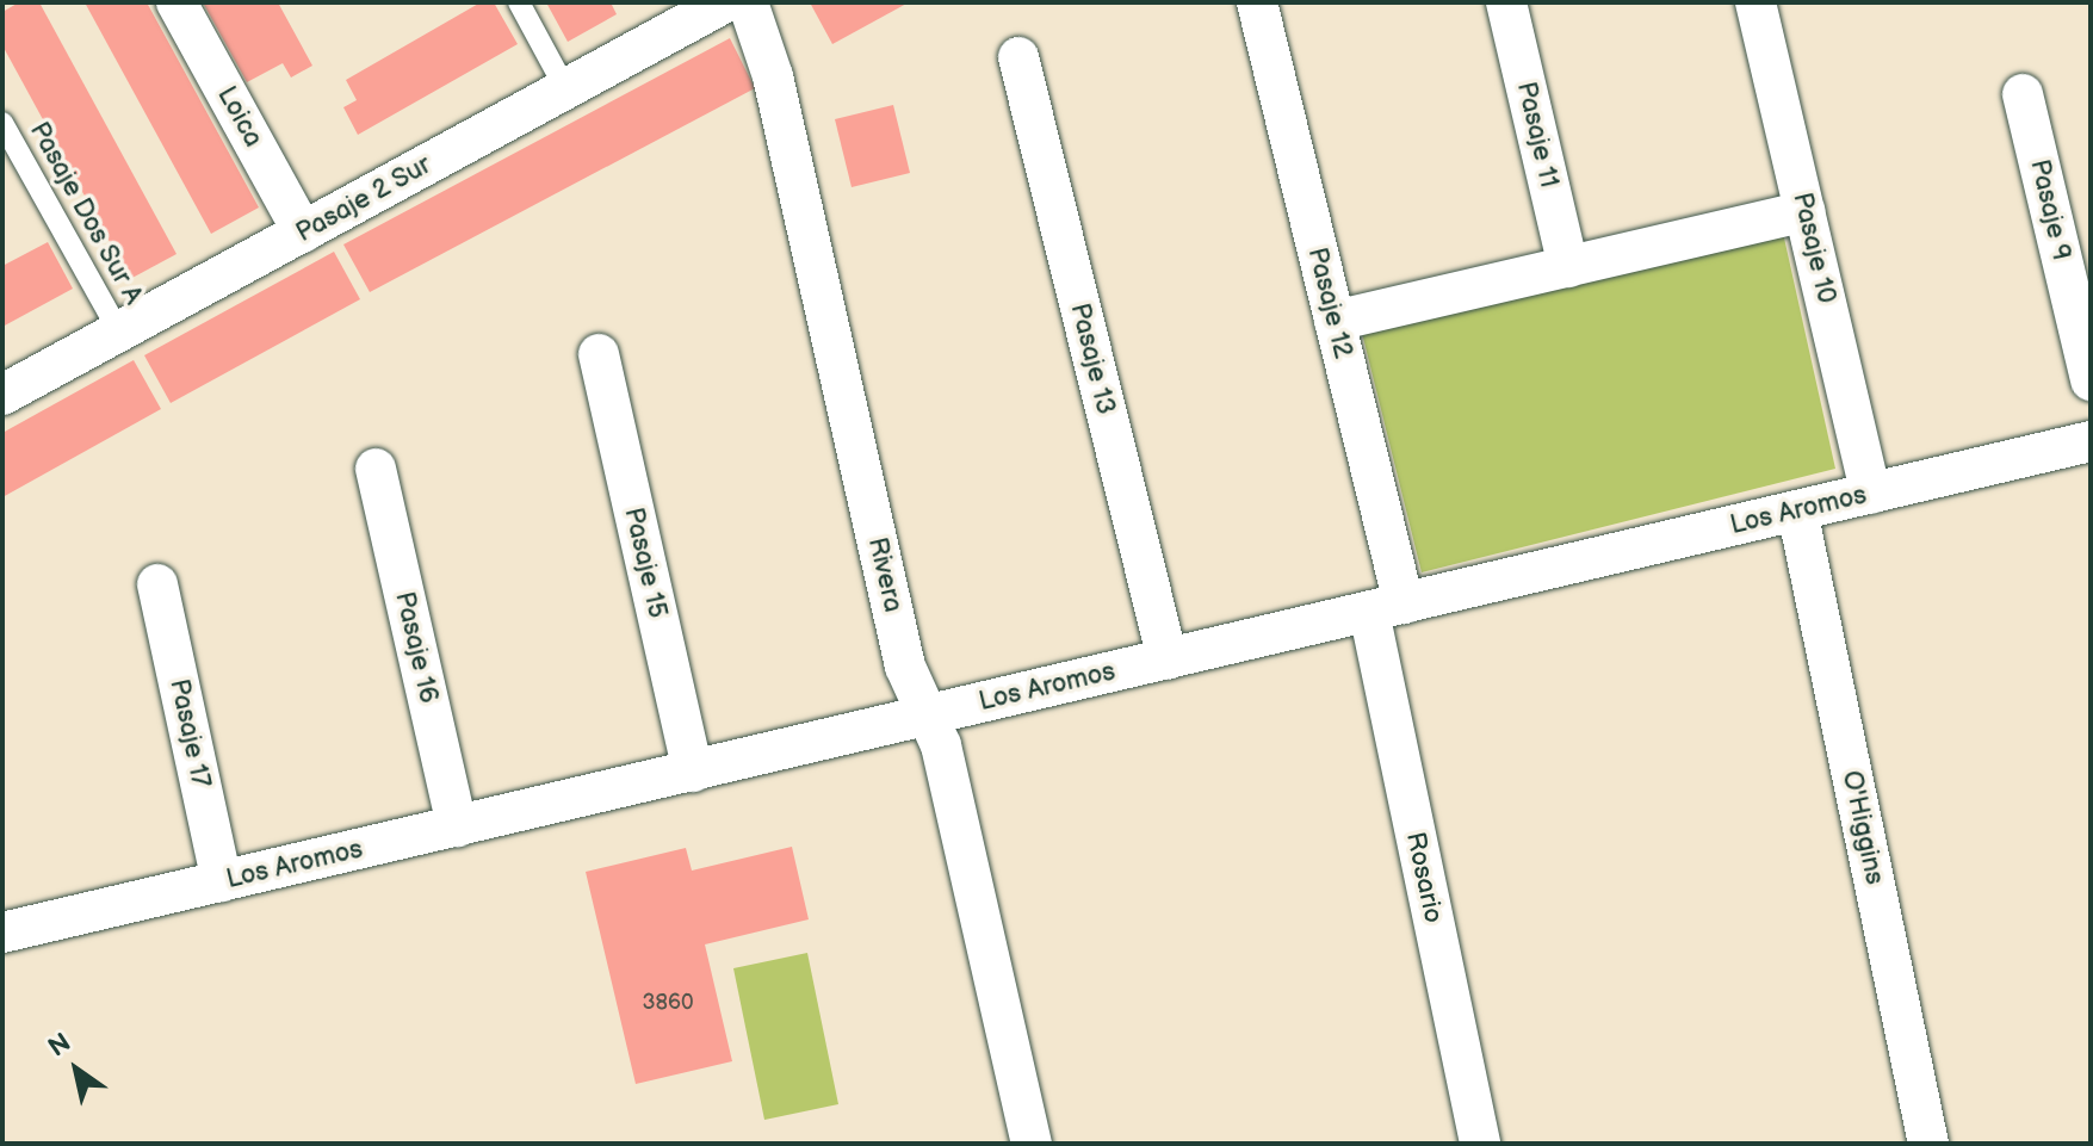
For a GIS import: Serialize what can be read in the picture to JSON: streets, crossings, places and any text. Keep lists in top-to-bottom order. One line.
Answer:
{"streets":{"street":["Loica","Pasaje 11","Pasaje 2 Sur","Pasaje 9","Pasaje 10","Pasaje 12","Pasaje 13","Los Aromos","Pasaje 15","Rivera","Pasaje 16","Pasaje 17","O'Higgins","Rosario"],"lane":["Pasaje Dos Sur A"]},"crossings":[["Loica","Pasaje 2 Sur"],["Pasaje 2 Sur","Pasaje Dos Sur A"],["Pasaje 10","Los Aromos"],["Pasaje 12","Los Aromos"],["Pasaje 12","Rosario"],["Pasaje 13","Los Aromos"],["Los Aromos","Pasaje 15"],["Los Aromos","Rivera"],["Los Aromos","Pasaje 16"],["Los Aromos","Pasaje 17"],["Los Aromos","O'Higgins"],["Los Aromos","Rosario"]],"house_numbers":["3860"],"north":"top left"}
